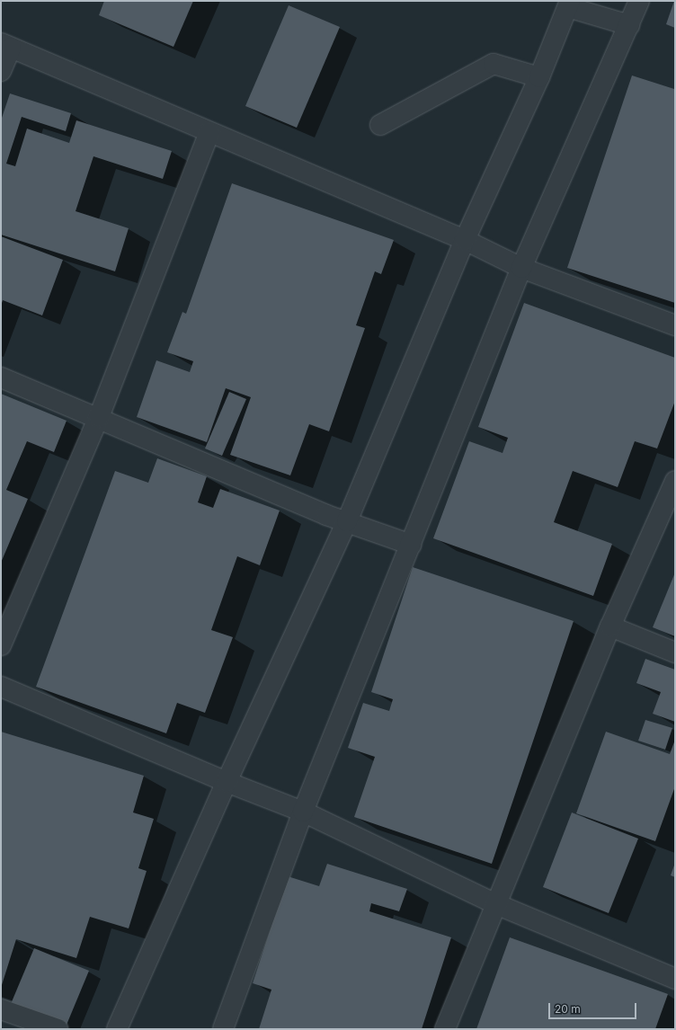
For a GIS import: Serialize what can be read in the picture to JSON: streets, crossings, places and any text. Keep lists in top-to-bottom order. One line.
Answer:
{"scale_bar":"20 m"}
